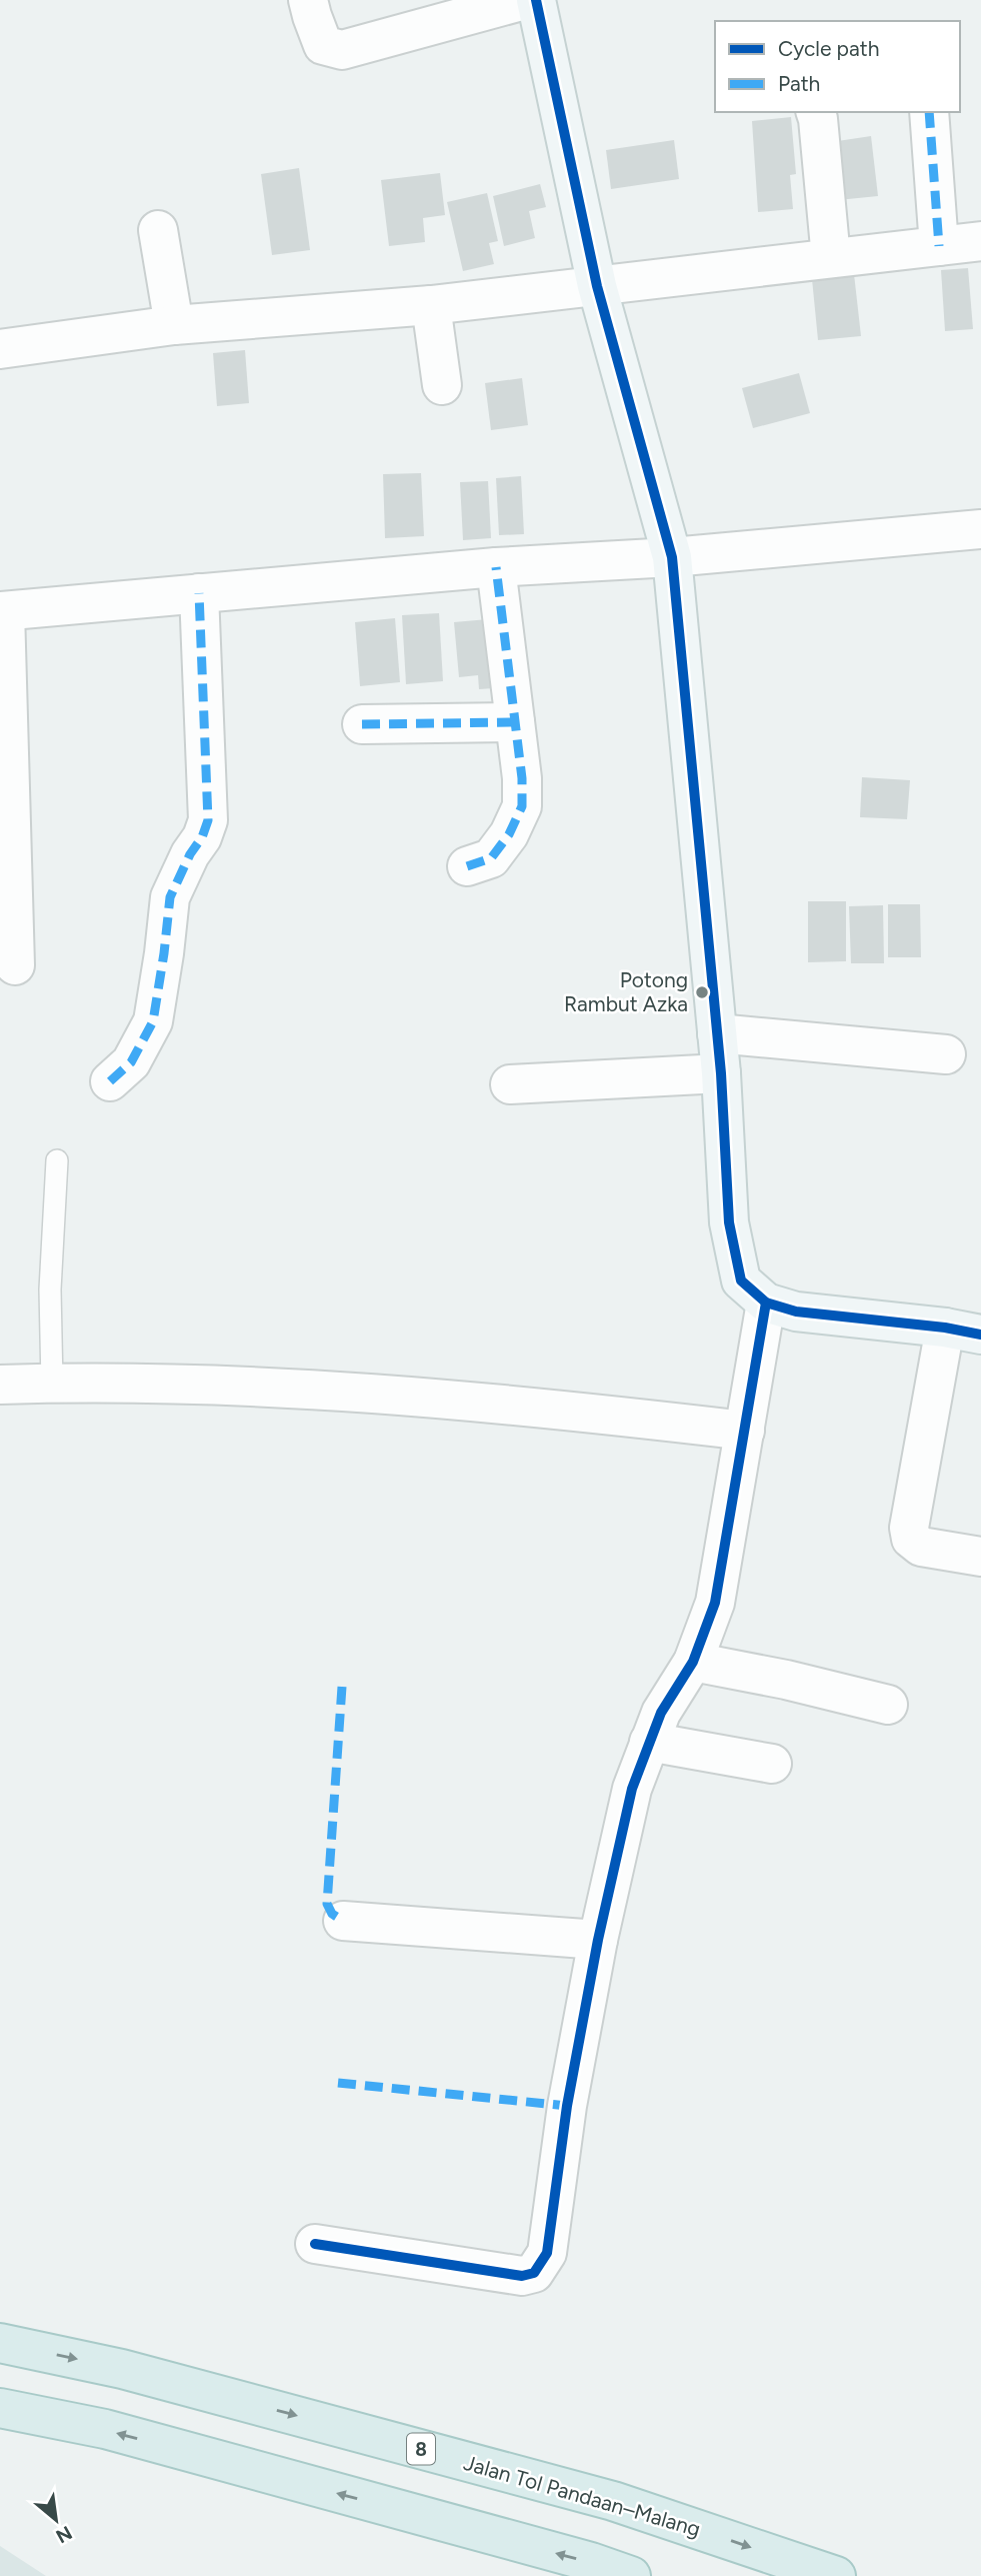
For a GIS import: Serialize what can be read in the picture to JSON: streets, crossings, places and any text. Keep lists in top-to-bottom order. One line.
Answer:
{"streets":{"highway":["8","Jalan Tol Pandaan–Malang"]},"places":["Potong Rambut Azka"],"legend":["Cycle path","Path"],"north":"bottom right"}
